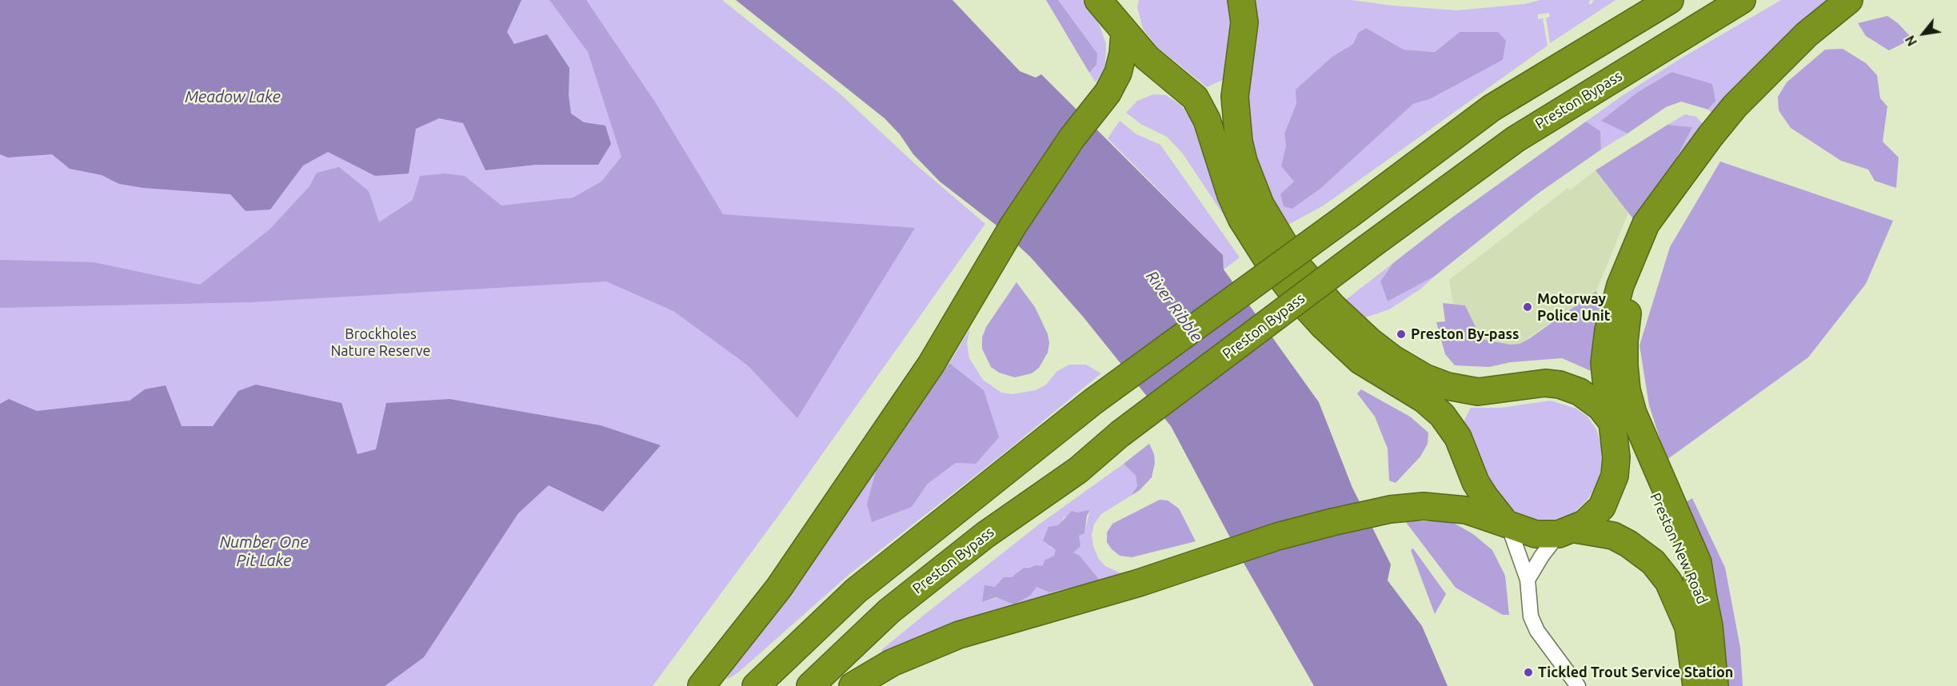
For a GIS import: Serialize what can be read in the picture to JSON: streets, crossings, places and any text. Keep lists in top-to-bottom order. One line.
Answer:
{"streets":{"highway":["Preston Bypass","Preston New Road"]},"water":["Meadow Lake","River Ribble","Number One Pit Lake"],"parks":["Brockholes Nature Reserve"],"places":["Motorway Police Unit","Preston By-pass","Tickled Trout Service Station"],"north":"bottom left"}
